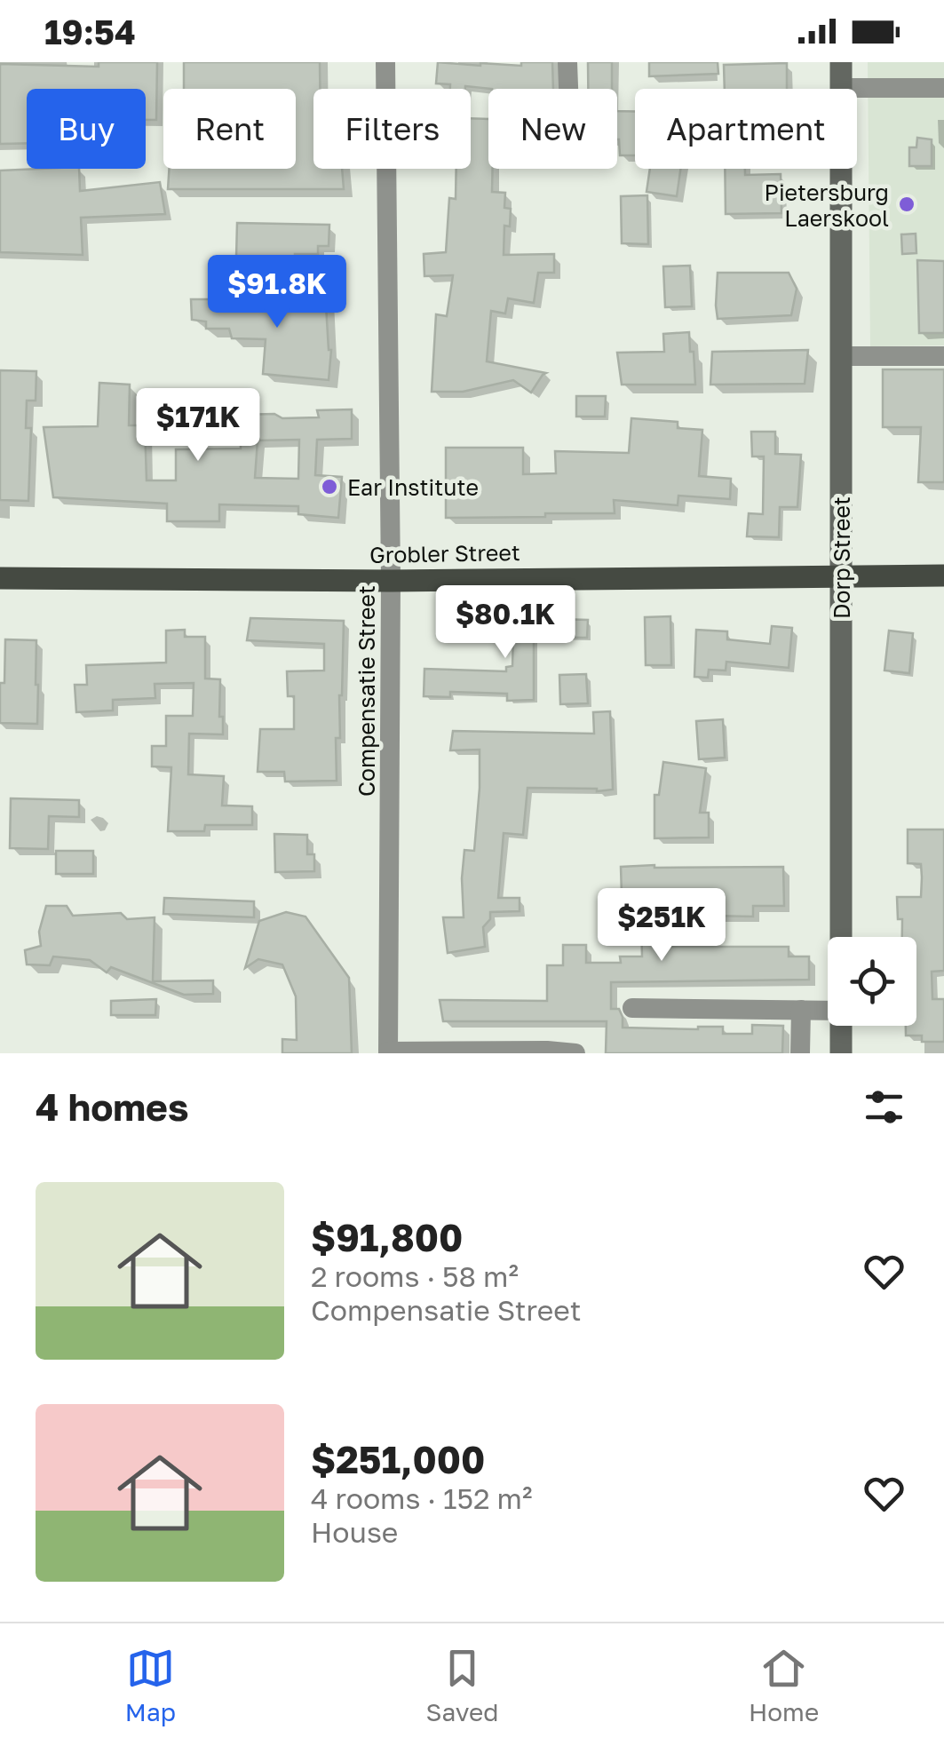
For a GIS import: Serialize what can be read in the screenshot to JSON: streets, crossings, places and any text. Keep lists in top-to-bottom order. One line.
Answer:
{"streets":{"main road":["Grobler Street"],"street":["Dorp Street","Compensatie Street"]},"crossings":[["Grobler Street","Dorp Street"],["Grobler Street","Compensatie Street"]],"places":["Pietersburg Laerskool","Ear Institute"],"page":{"status":"19:54","chip":["Buy","Rent","Filters","New","Apartment"],"price":["$91.8K","$171K","$80.1K","$251K"],"heading":"4 homes","list":[{"name":"$91,800","note":"2 rooms · 58 m² · Compensatie Street"},{"name":"$251,000","note":"4 rooms · 152 m² · House"}],"tabs":["Map","Saved","Home"]}}
